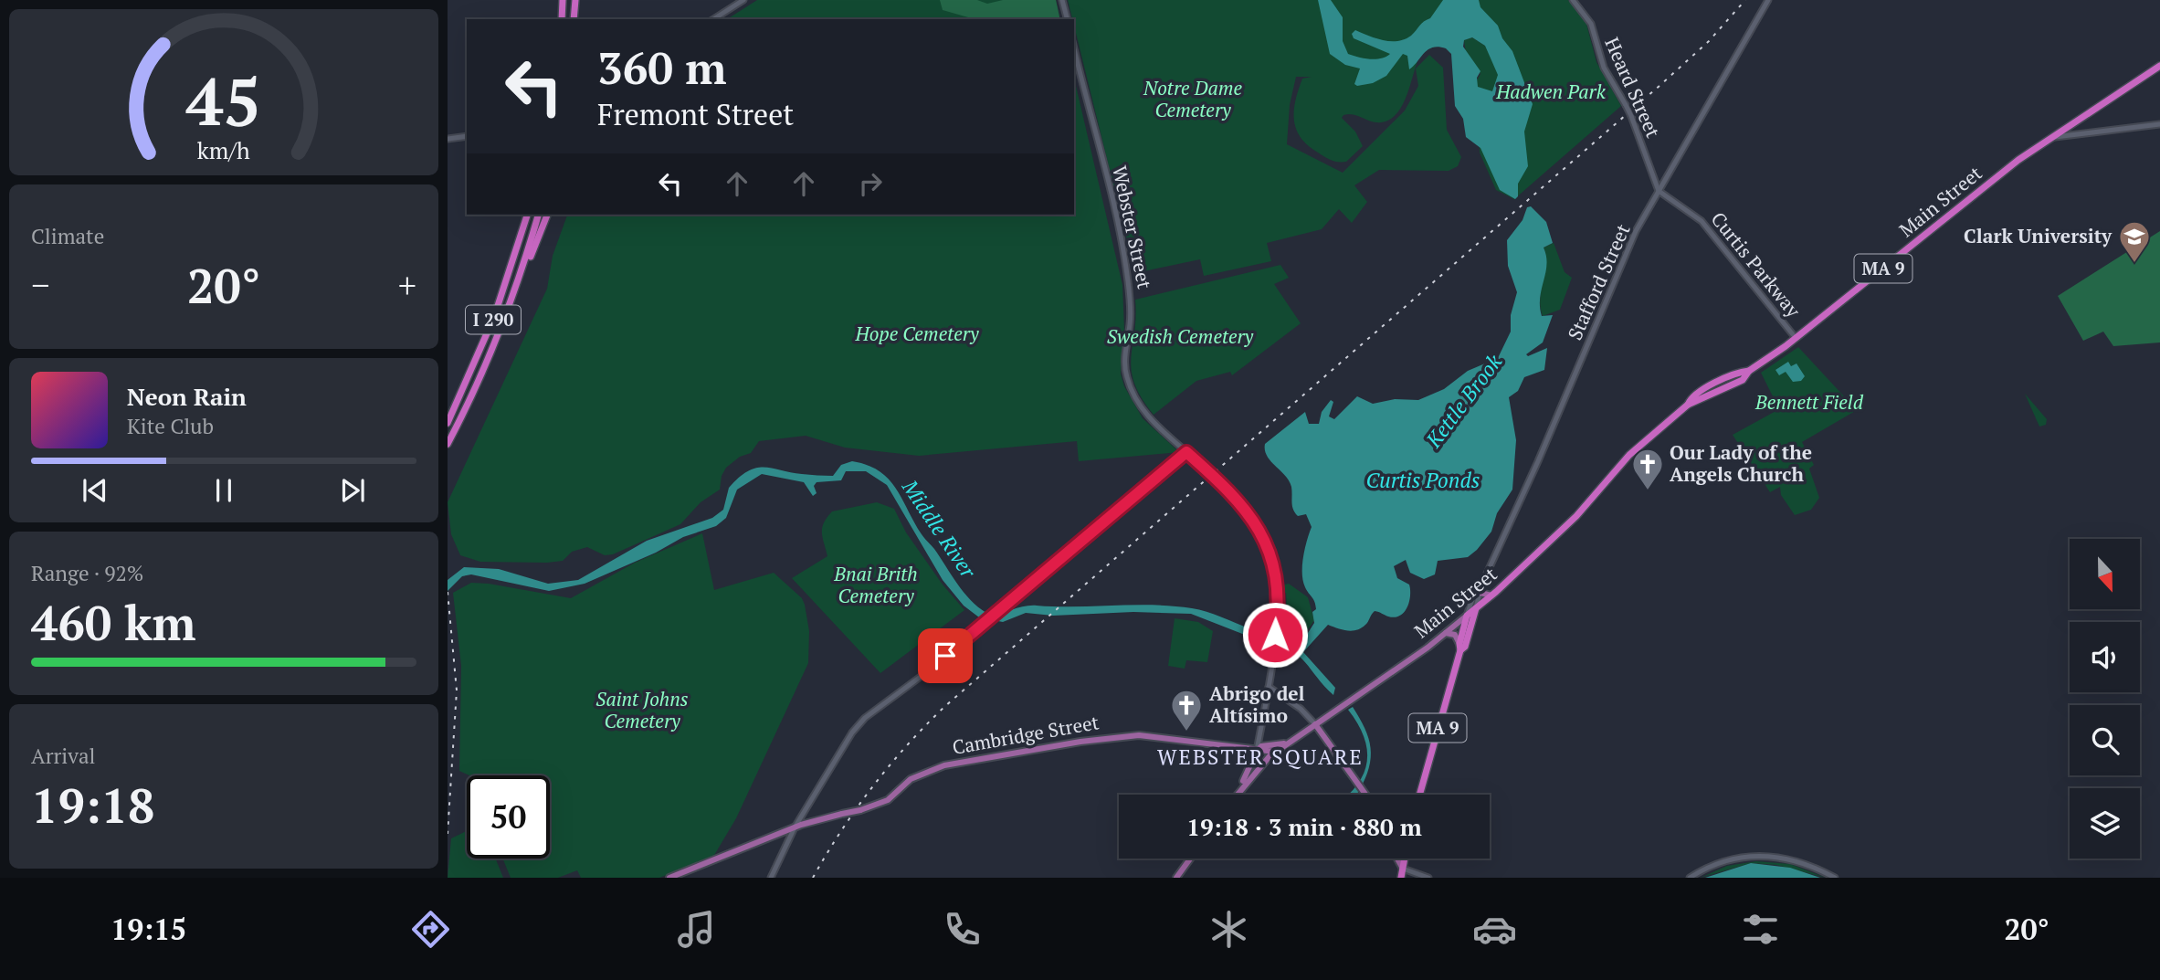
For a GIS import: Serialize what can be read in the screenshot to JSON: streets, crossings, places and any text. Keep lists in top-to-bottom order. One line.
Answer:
{"streets":{"highway":["Main Street","MA 9","I 290"],"main road":["Heard Street","Webster Street","Curtis Parkway","Stafford Street","Cambridge Street"]},"crossings":[["Heard Street","Curtis Parkway"],["Heard Street","Stafford Street"],["Main Street","Webster Street"],["Main Street","Curtis Parkway"],["Main Street","MA 9"],["Main Street","Stafford Street"],["Main Street","Cambridge Street"],["Webster Street","Cambridge Street"],["Curtis Parkway","Stafford Street"],["MA 9","Stafford Street"]],"districts":["WEBSTER SQUARE"],"water":["Kettle Brook","Curtis Ponds","Middle River"],"parks":["Notre Dame Cemetery","Hadwen Park","Hope Cemetery","Swedish Cemetery","Bennett Field","Bnai Brith Cemetery","Saint Johns Cemetery"],"places":{"school or university":["Clark University"],"church":["Our Lady of the Angels Church","Abrigo del Altísimo"]},"north":"bottom","page":{"turn":["360 m","Fremont Street"],"tile":["Climate",["Range · 92%","460 km"],["Arrival","19:18"]],"heat":["−","20°","+"],"song":["Neon Rain","Kite Club"],"limit":"50","trip":"19:18 · 3 min · 880 m","tabs":["19:15","20°"],"gauge":["45","km/h"]}}
